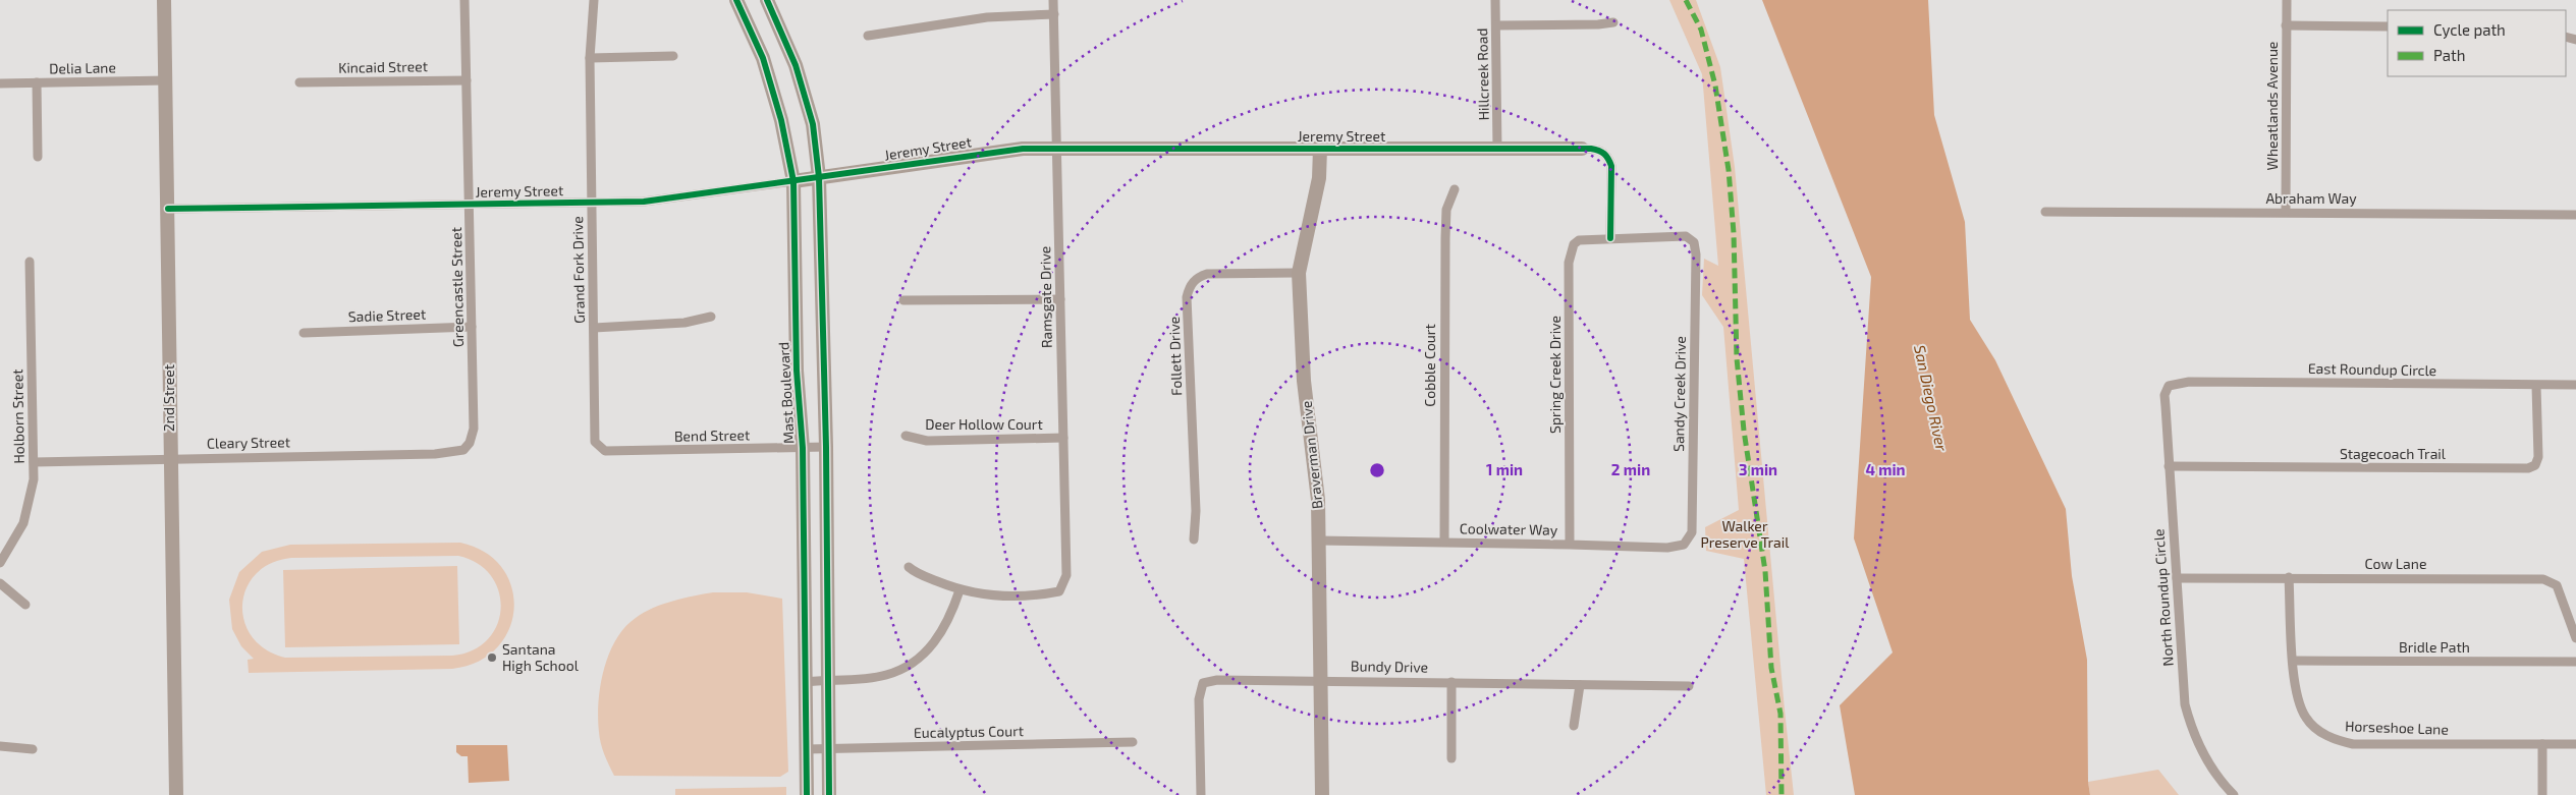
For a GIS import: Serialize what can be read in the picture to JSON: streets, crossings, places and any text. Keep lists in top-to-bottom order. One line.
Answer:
{"streets":{"street":["Kincaid Street","Delia Lane","Hillcreek Road","Wheatlands Avenue","Jeremy Street","Abraham Way","Grand Fork Drive","Greencastle Street","Ramsgate Drive","Sadie Street","Follett Drive","Cobble Court","East Roundup Circle","Spring Creek Drive","Mast Boulevard","Sandy Creek Drive","2nd Street","Holborn Street","Deer Hollow Court","Bend Street","Cleary Street","Stagecoach Trail","Braverman Drive","Coolwater Way","Cow Lane","North Roundup Circle","Bridle Path","Bundy Drive","Horseshoe Lane","Eucalyptus Court"]},"crossings":[["Kincaid Street","Greencastle Street"],["Delia Lane","2nd Street"],["Hillcreek Road","Jeremy Street"],["Wheatlands Avenue","Abraham Way"],["Jeremy Street","Grand Fork Drive"],["Jeremy Street","Greencastle Street"],["Jeremy Street","Ramsgate Drive"],["Jeremy Street","Spring Creek Drive"],["Jeremy Street","Mast Boulevard"],["Jeremy Street","Sandy Creek Drive"],["Jeremy Street","2nd Street"],["Jeremy Street","Braverman Drive"],["Grand Fork Drive","Bend Street"],["Greencastle Street","Sadie Street"],["Greencastle Street","Cleary Street"],["Ramsgate Drive","Deer Hollow Court"],["Follett Drive","Braverman Drive"],["Cobble Court","Coolwater Way"],["East Roundup Circle","Stagecoach Trail"],["East Roundup Circle","North Roundup Circle"],["Spring Creek Drive","Sandy Creek Drive"],["Spring Creek Drive","Coolwater Way"],["Mast Boulevard","Bend Street"],["Mast Boulevard","Eucalyptus Court"],["Sandy Creek Drive","Coolwater Way"],["2nd Street","Cleary Street"],["Holborn Street","Cleary Street"],["Stagecoach Trail","North Roundup Circle"],["Braverman Drive","Coolwater Way"],["Braverman Drive","Bundy Drive"],["Cow Lane","North Roundup Circle"],["Cow Lane","Horseshoe Lane"],["Bridle Path","Horseshoe Lane"]],"water":["San Diego River"],"parks":["Walker Preserve Trail"],"places":["Santana High School"],"legend":["Cycle path","Path"],"rings":["1 min","2 min","3 min","4 min"]}
